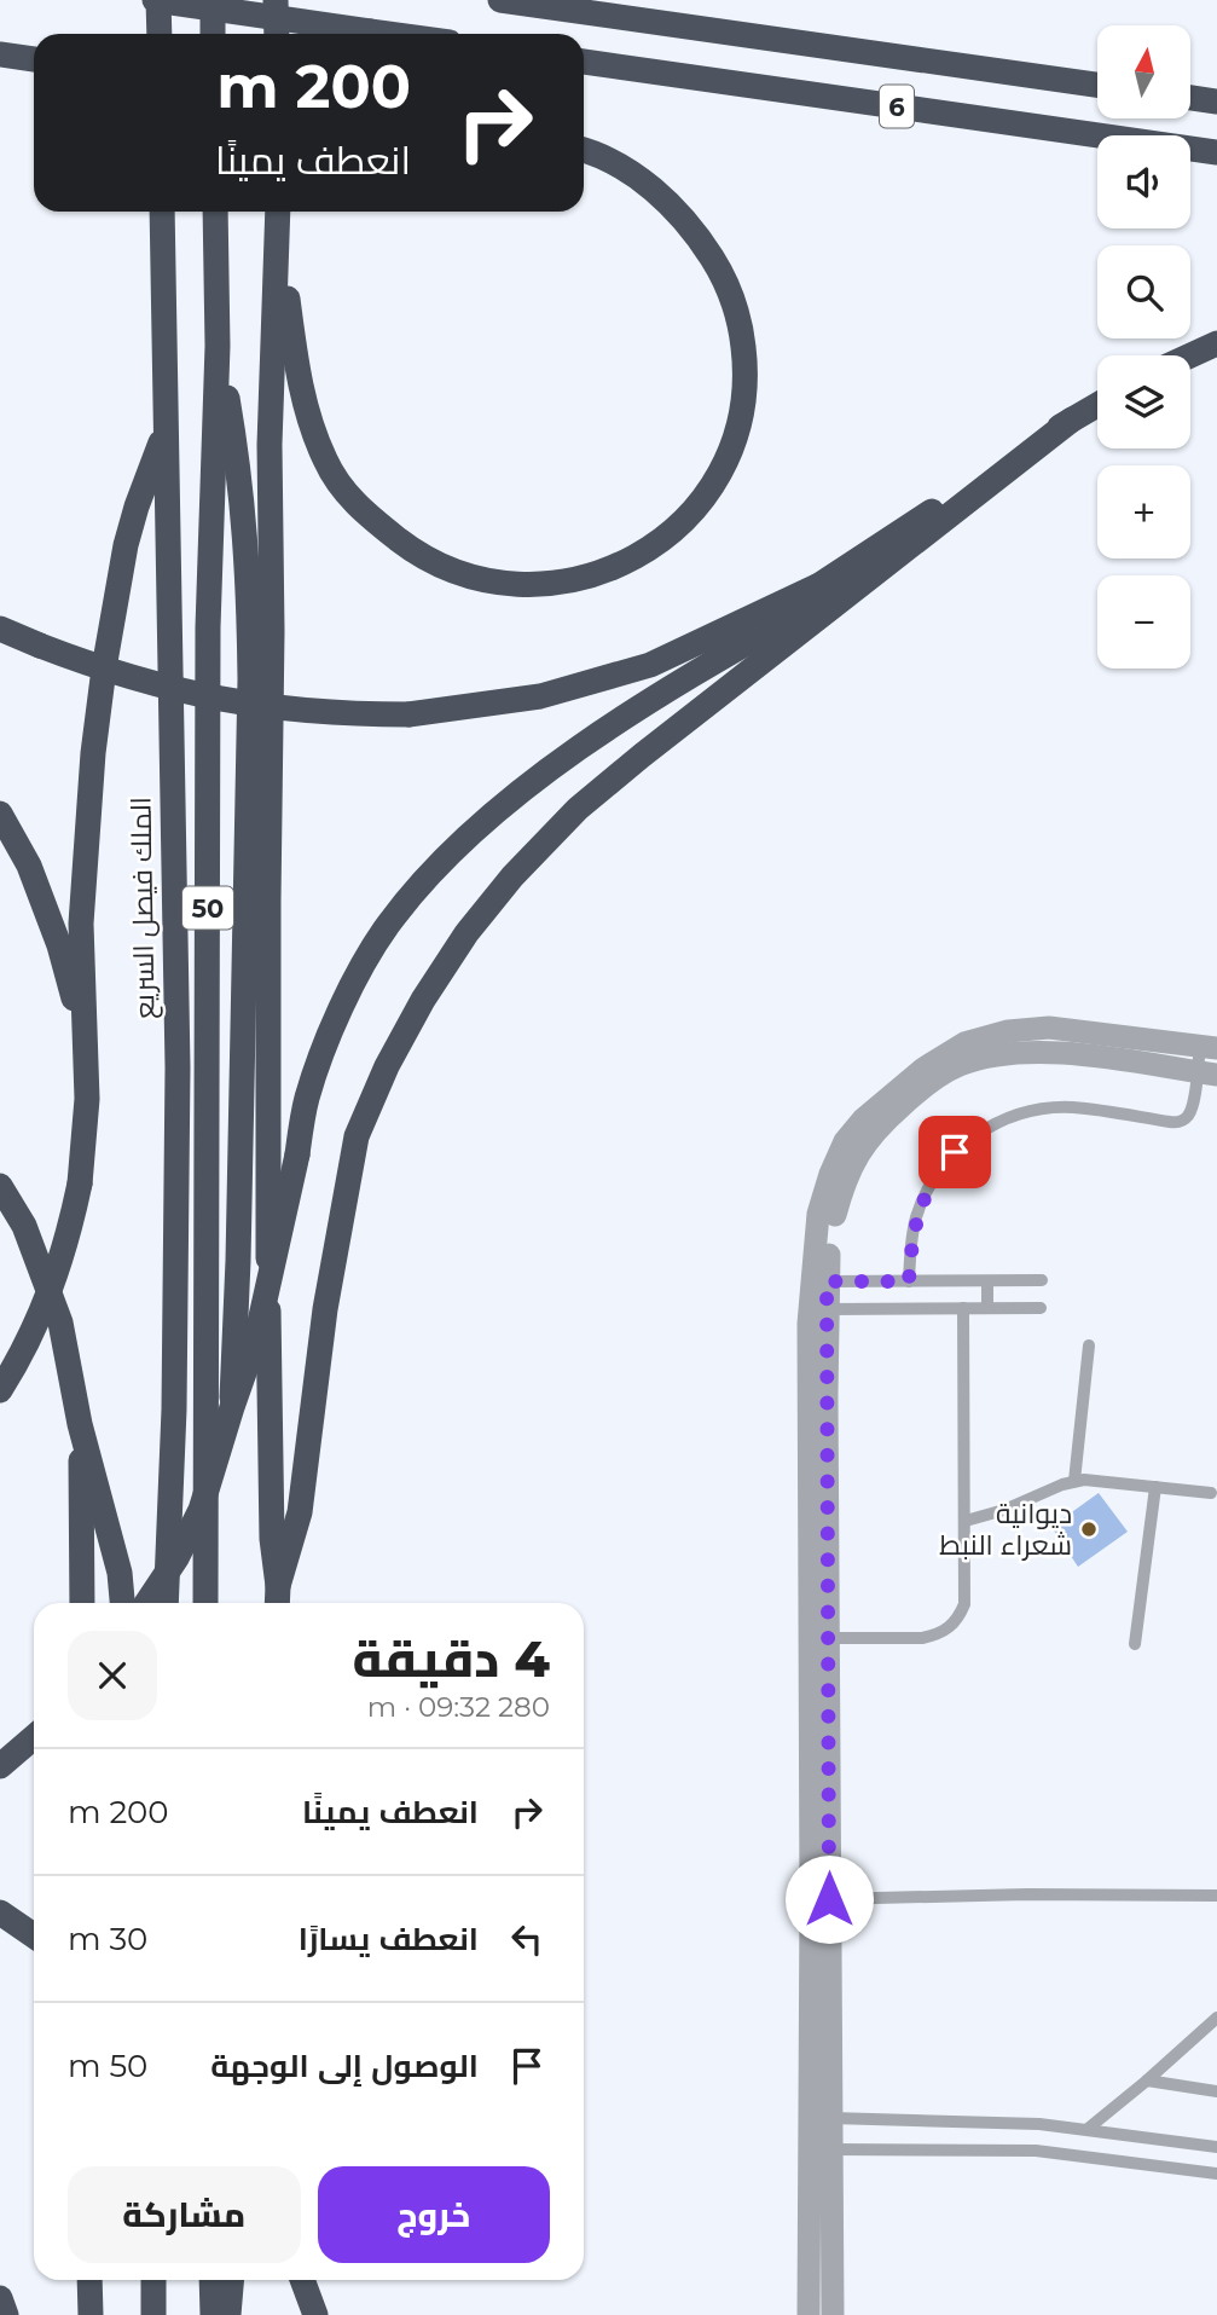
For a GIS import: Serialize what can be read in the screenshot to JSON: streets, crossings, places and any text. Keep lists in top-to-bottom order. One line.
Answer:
{"streets":{"highway":["6","الملك فيصل السريع","50"]},"places":["ديوانية شعراء النبط"],"north":"top","page":{"map_buttons":["+","−"],"turn":["200 m","انعطف يمينًا"],"heading":["4 دقيقة","280 m · 09:32"],"list":[{"name":"انعطف يمينًا","value":"200 m"},{"name":"انعطف يسارًا","value":"30 m"},{"name":"الوصول إلى الوجهة","value":"50 m"}],"buttons":["خروج","مشاركة"]}}
